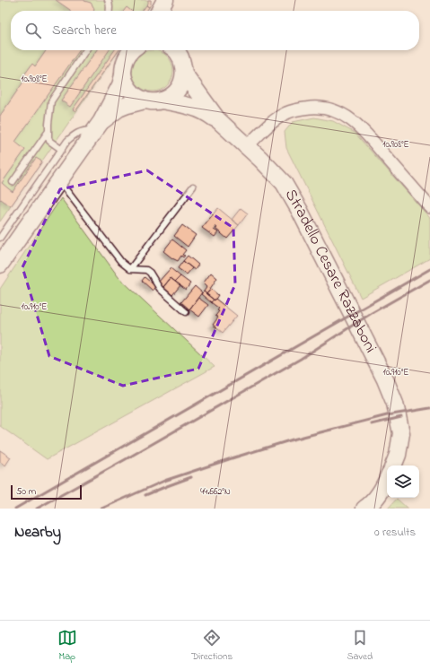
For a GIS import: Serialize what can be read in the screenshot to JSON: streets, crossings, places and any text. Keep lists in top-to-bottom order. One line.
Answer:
{"streets":{"street":["Stradello Cesare Razzaboni"]},"scale_bar":"50 m","page":{"search":"Search here","scale":"50 m","heading":["Nearby","0 results"],"nav":["Map","Directions","Saved"]},"coordinates":["10.908°E","10.910°E","44.662°N"]}
